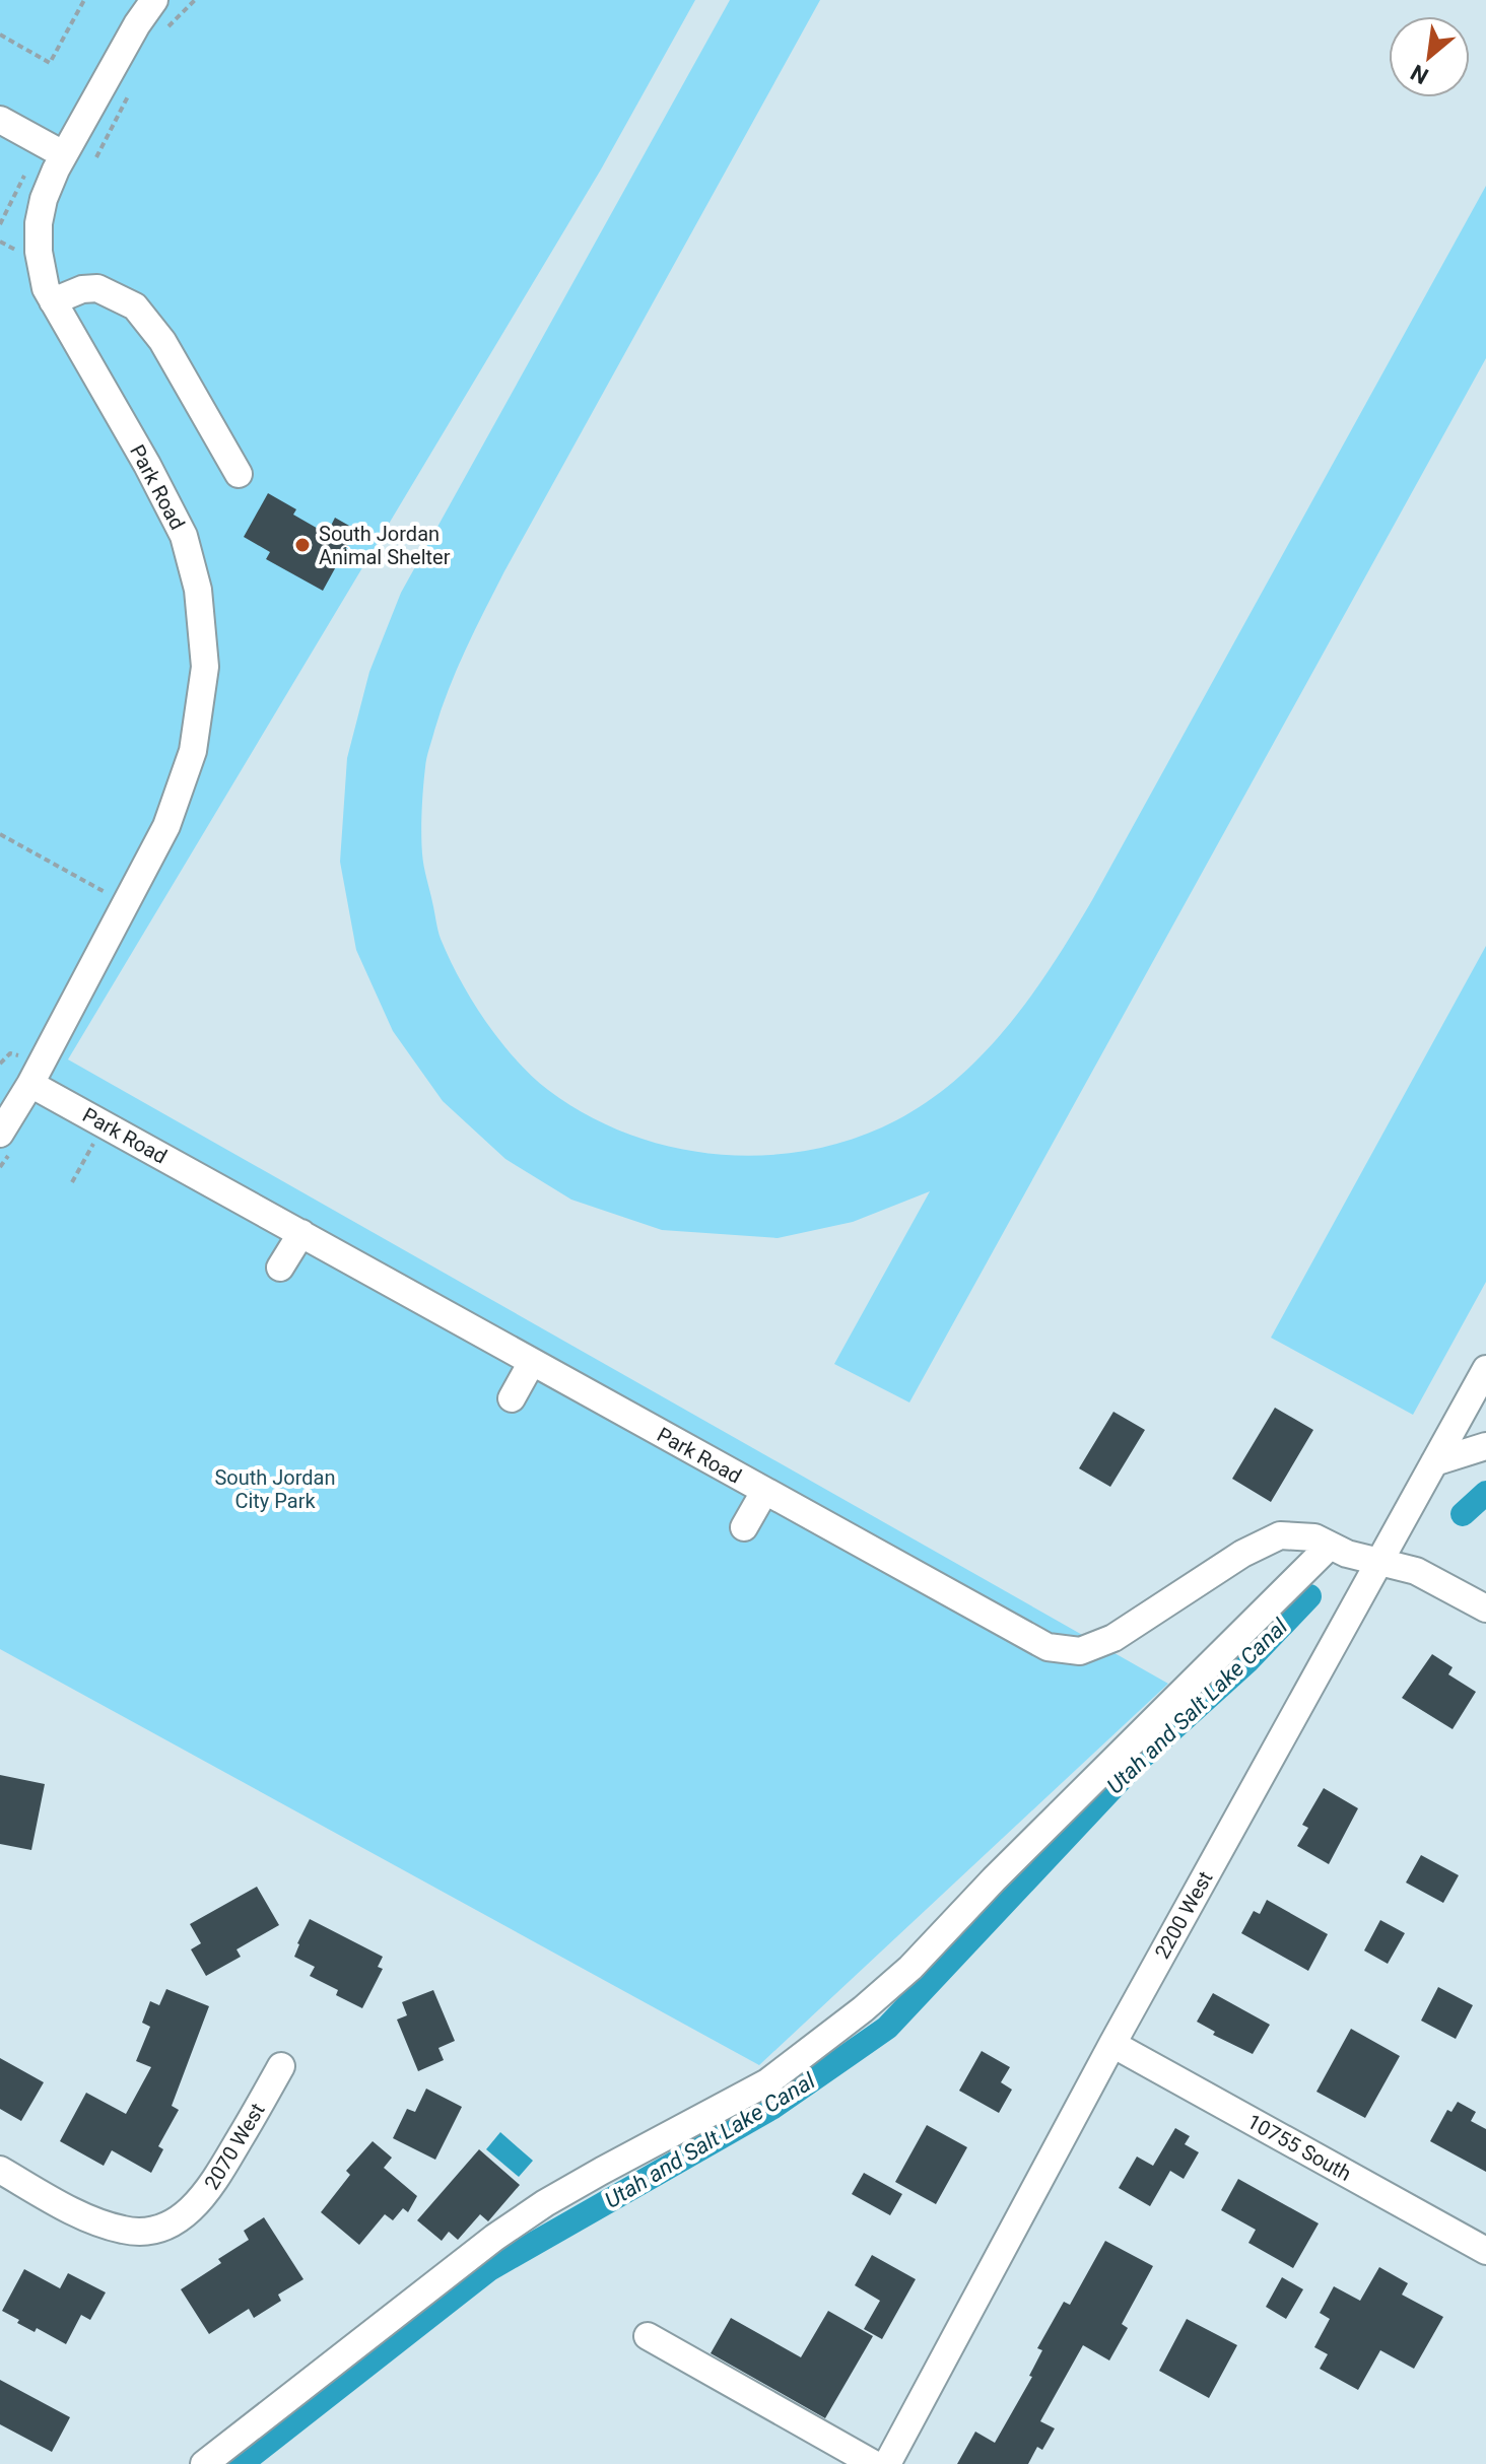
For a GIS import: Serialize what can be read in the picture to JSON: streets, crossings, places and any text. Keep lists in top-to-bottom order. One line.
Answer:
{"streets":{"street":["Park Road","2200 West","2070 West","10755 South"]},"crossings":[["Park Road","2200 West"],["2200 West","10755 South"]],"water":["Utah and Salt Lake Canal"],"parks":["South Jordan City Park"],"places":["South Jordan Animal Shelter"],"north":"bottom left"}
